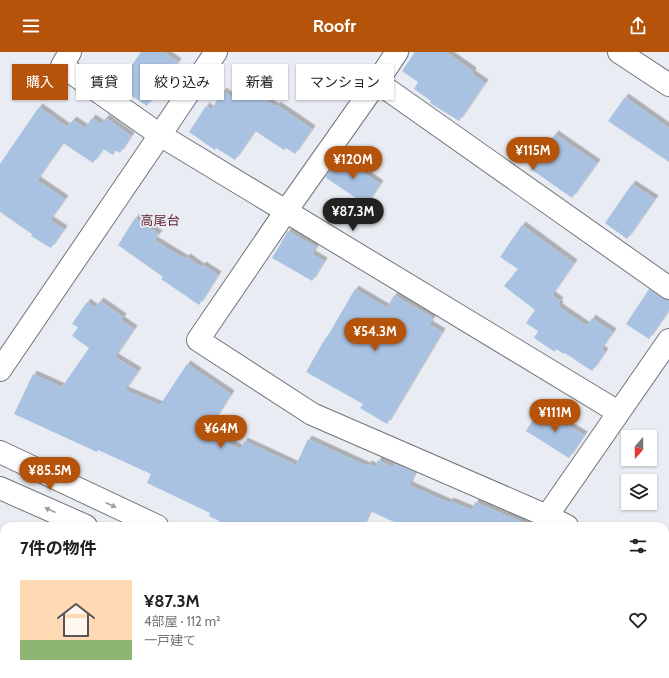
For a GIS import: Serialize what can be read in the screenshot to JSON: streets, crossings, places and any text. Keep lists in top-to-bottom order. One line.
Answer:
{"districts":["高尾台"],"north":"bottom","page":{"header":"Roofr","chip":["購入","賃貸","絞り込み","新着","マンション"],"price":["¥115M","¥120M","¥87.3M","¥54.3M","¥111M","¥64M","¥85.5M"],"heading":"7件の物件","list":[{"name":"¥87.3M","note":"4部屋 · 112 m² · 一戸建て"}]}}
